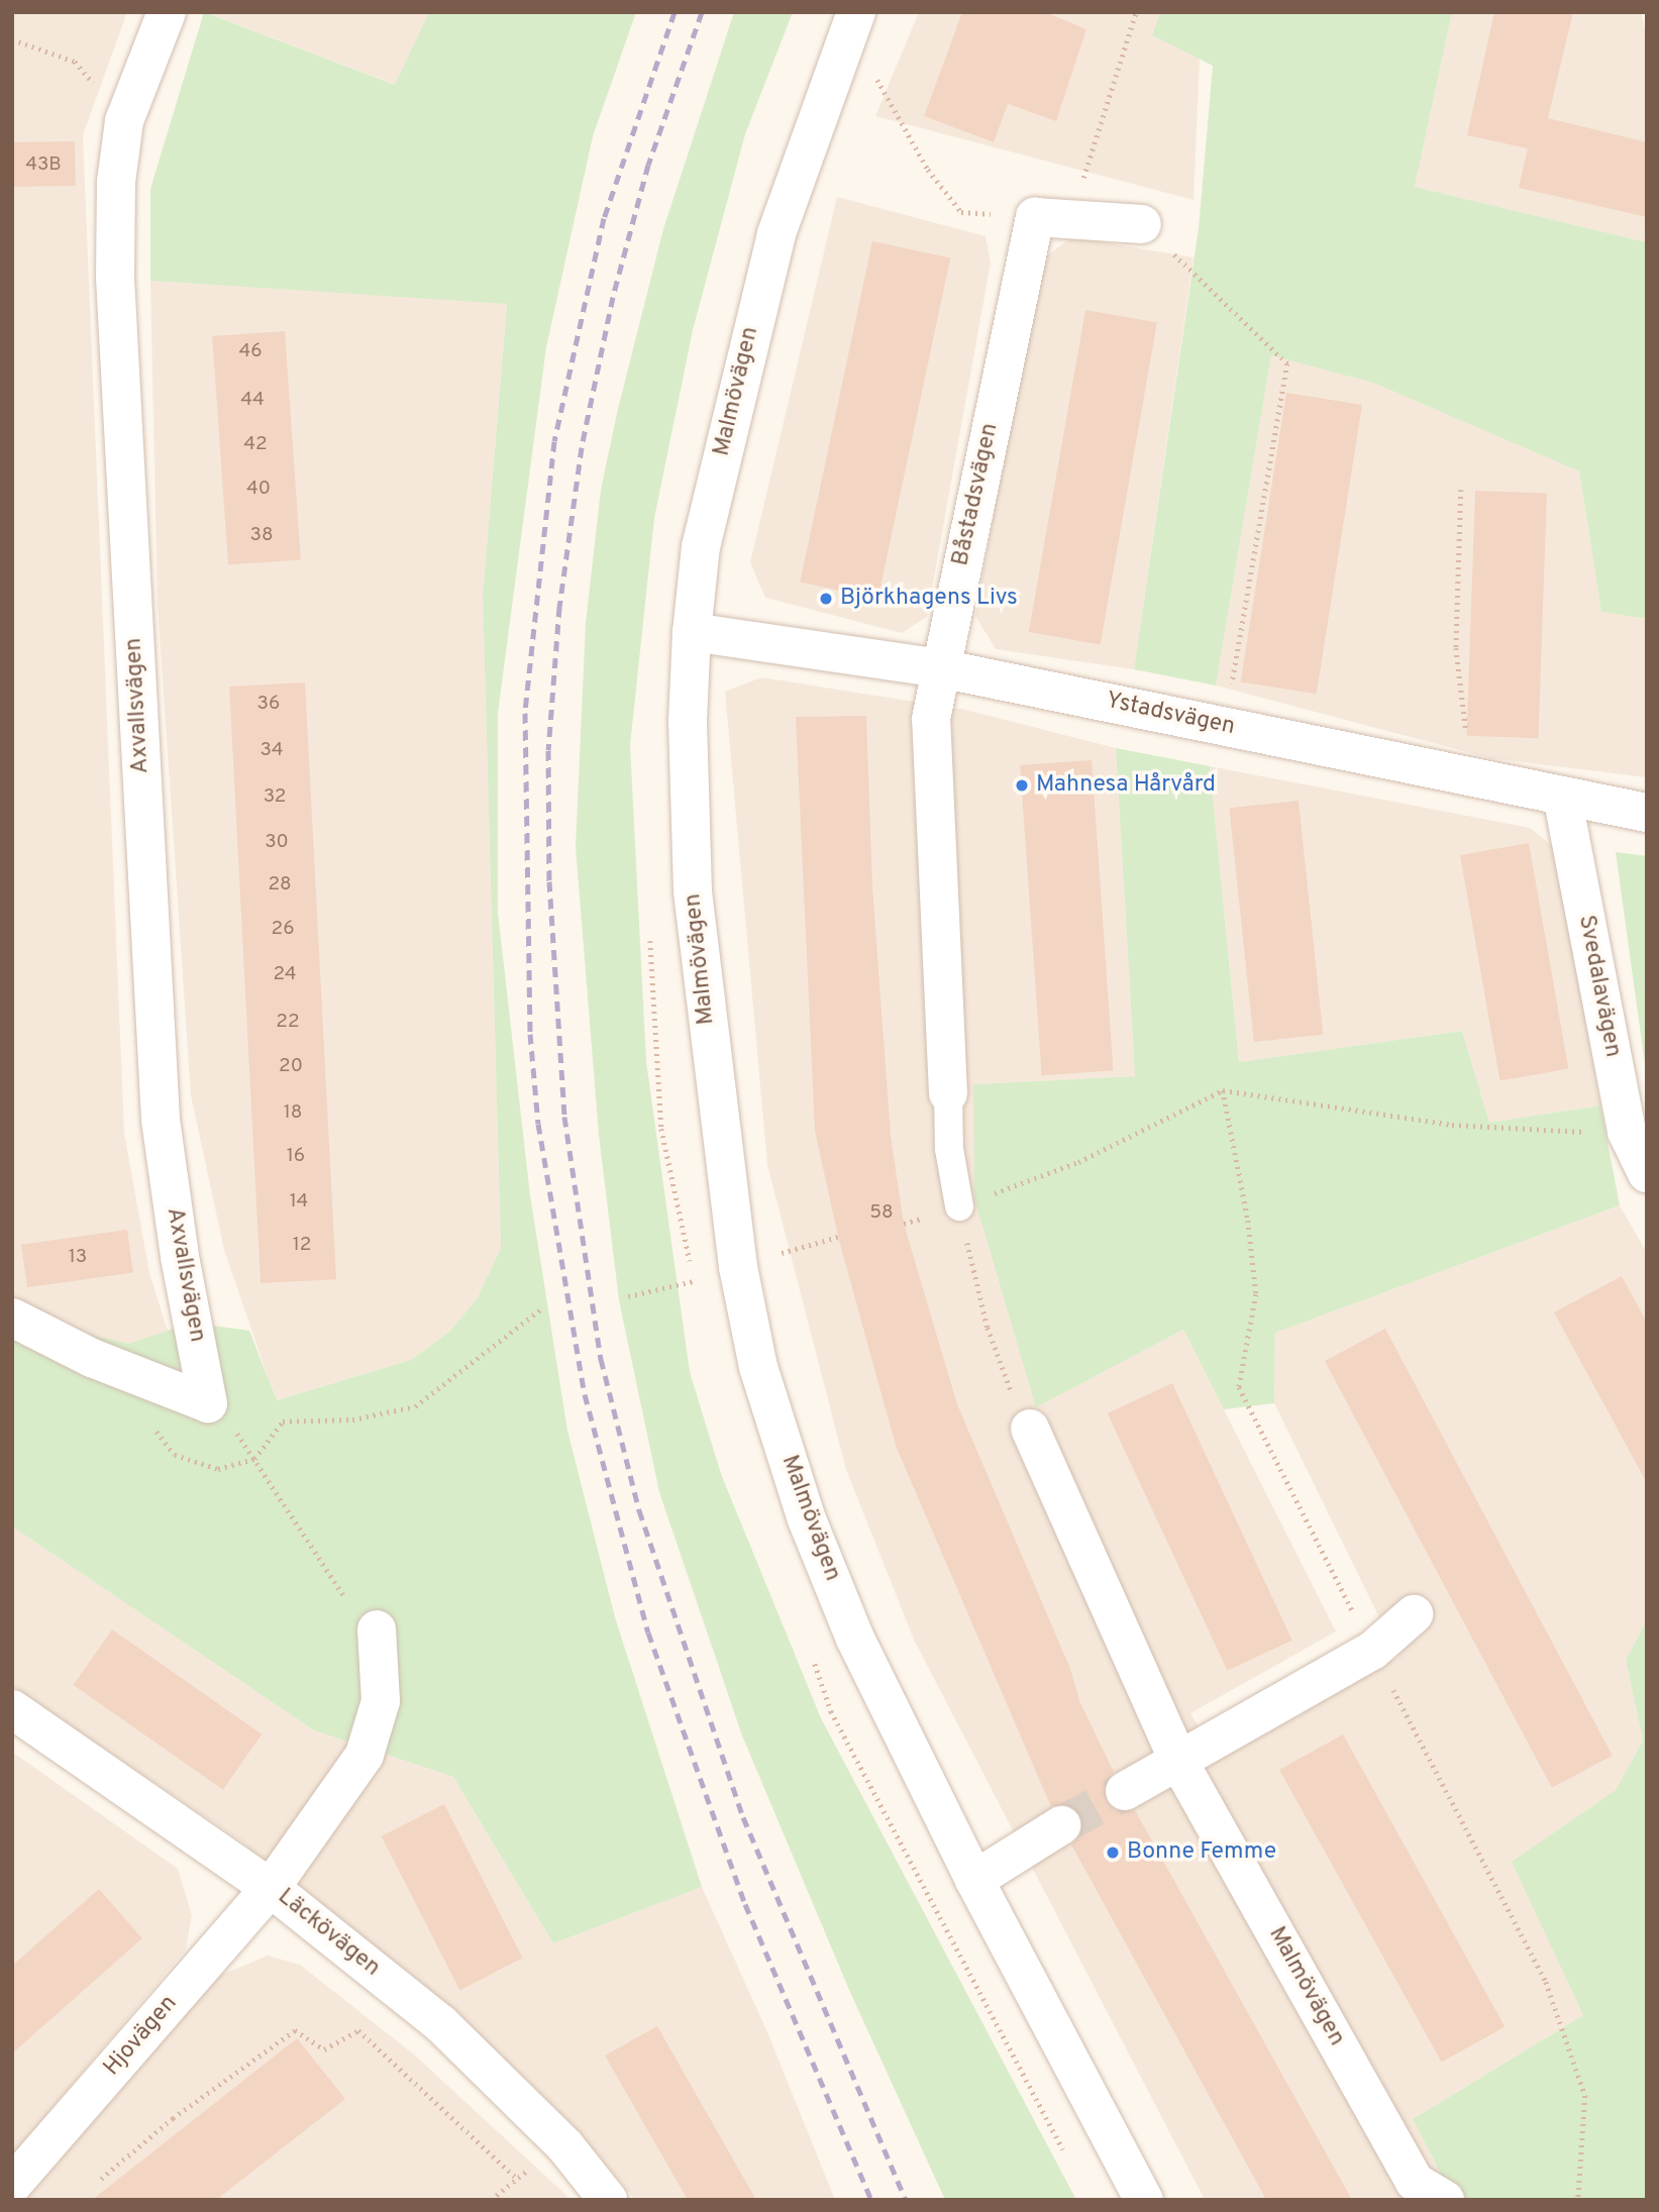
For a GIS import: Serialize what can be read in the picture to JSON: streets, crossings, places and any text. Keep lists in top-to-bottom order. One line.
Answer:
{"streets":{"street":["Malmövägen","Båstadsvägen","Axvallsvägen","Ystadsvägen","Svedalavägen","Läckövägen","Hjovägen"]},"crossings":[["Malmövägen","Ystadsvägen"],["Båstadsvägen","Ystadsvägen"],["Ystadsvägen","Svedalavägen"],["Läckövägen","Hjovägen"]],"places":["Björkhagens Livs","Mahnesa Hårvård","Bonne Femme"],"house_numbers":["43B","46","44","42","40","38","36","34","32","30","28","26","24","22","20","18","16","14","58","12","13"]}
